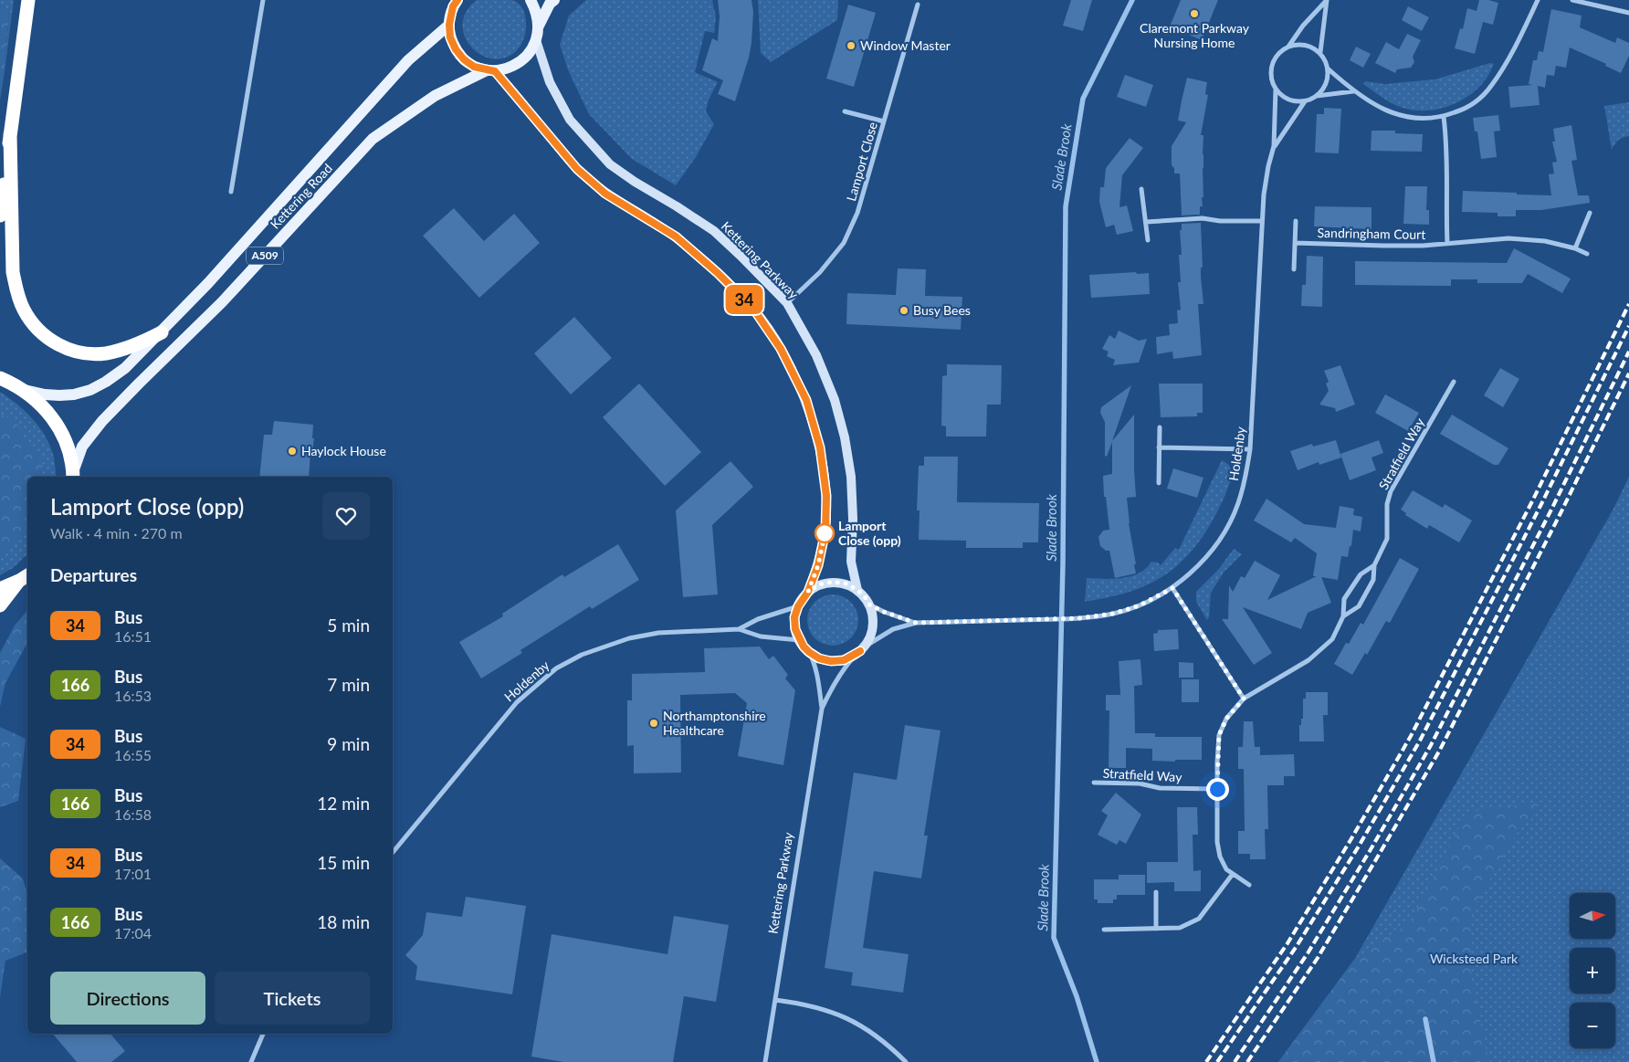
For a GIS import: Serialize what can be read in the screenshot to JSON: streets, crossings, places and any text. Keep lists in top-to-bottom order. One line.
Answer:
{"streets":{"main road":["Kettering Road","A509"],"street":["Lamport Close","Sandringham Court","Kettering Parkway","Holdenby","Stratfield Way"]},"crossings":[["Lamport Close","Kettering Parkway"],["Kettering Road","Kettering Parkway"],["Kettering Parkway","Holdenby"]],"water":["Slade Brook"],"parks":["Wicksteed Park"],"places":["Claremont Parkway Nursing Home","Window Master","Busy Bees","Haylock House","Lamport Close (opp)","Northamptonshire Healthcare"],"lines":["bus line 34"],"north":"right","page":{"on_map":"34","heading":[["Lamport Close (opp)","Walk · 4 min · 270 m"],"Departures"],"list":[{"mark":"34","name":"Bus","note":"16:51","value":"5 min"},{"mark":"166","name":"Bus","note":"16:53","value":"7 min"},{"mark":"34","name":"Bus","note":"16:55","value":"9 min"},{"mark":"166","name":"Bus","note":"16:58","value":"12 min"},{"mark":"34","name":"Bus","note":"17:01","value":"15 min"},{"mark":"166","name":"Bus","note":"17:04","value":"18 min"}],"map_buttons":["+","−"],"buttons":["Directions","Tickets"]}}
